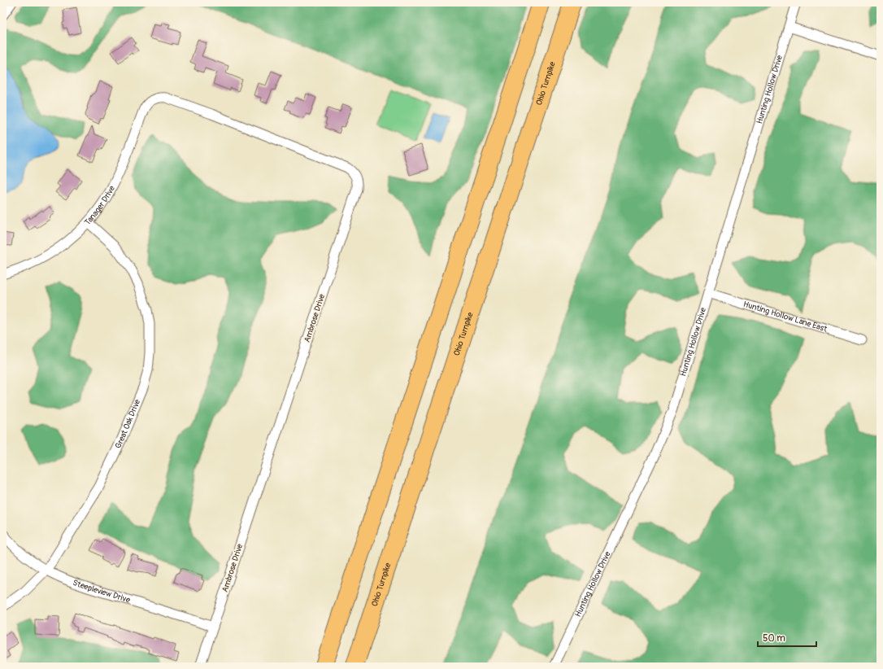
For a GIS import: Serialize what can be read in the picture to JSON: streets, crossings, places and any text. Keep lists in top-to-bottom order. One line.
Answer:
{"streets":{"highway":["Ohio Turnpike"],"street":["Hunting Hollow Drive","Tanager Drive","Hunting Hollow Lane East","Ambrose Drive","Great Oak Drive","Steepleview Drive"]},"crossings":[["Hunting Hollow Drive","Hunting Hollow Lane East"],["Tanager Drive","Ambrose Drive"],["Tanager Drive","Great Oak Drive"],["Ambrose Drive","Steepleview Drive"],["Great Oak Drive","Steepleview Drive"]],"scale_bar":"50 m"}
